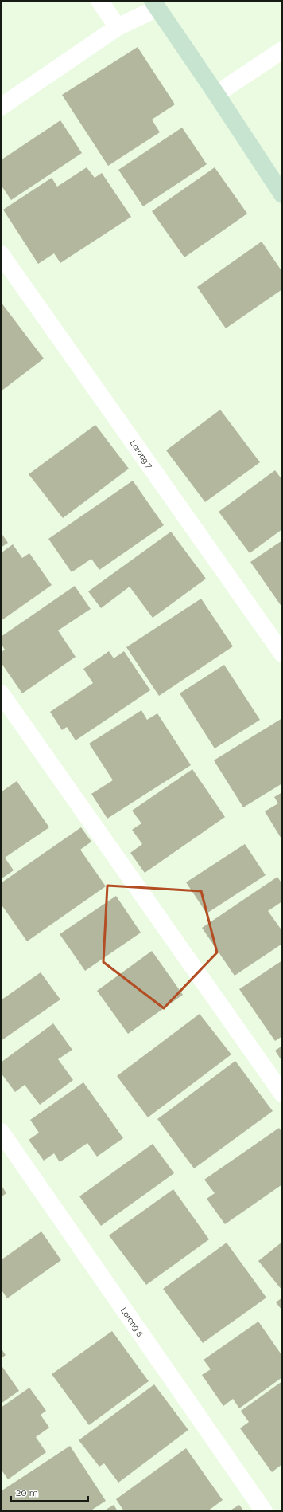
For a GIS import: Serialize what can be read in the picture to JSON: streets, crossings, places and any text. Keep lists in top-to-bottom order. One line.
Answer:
{"streets":{"street":["Lorong 7","Lorong 5"]},"scale_bar":"20 m"}
